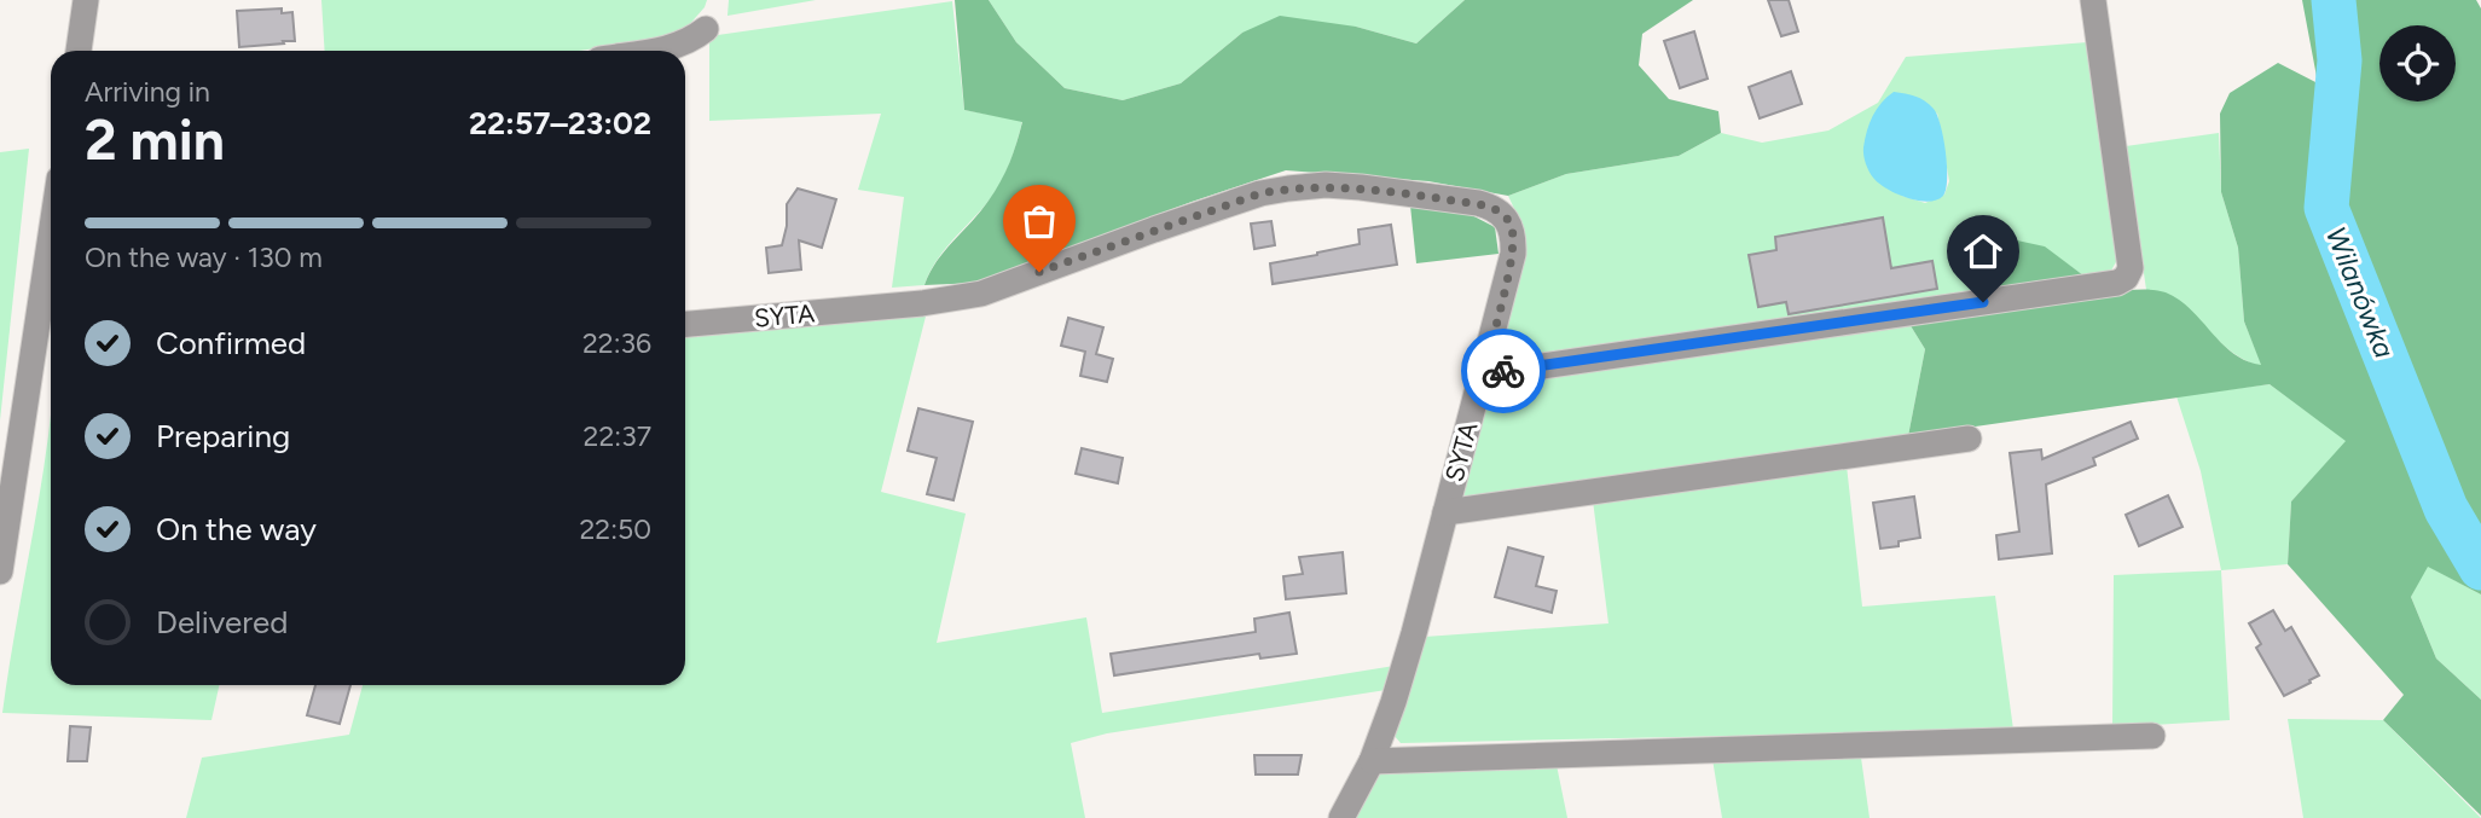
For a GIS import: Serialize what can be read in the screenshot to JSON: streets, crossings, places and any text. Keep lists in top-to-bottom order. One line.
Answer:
{"streets":{"street":["SYTA"]},"water":["Wilanówka"],"page":{"heading":["2 min","Arriving in","22:57–23:02"],"bar":"On the way · 130 m","list":[["Confirmed","22:36"],["Preparing","22:37"],["On the way","22:50"],"Delivered"]}}
